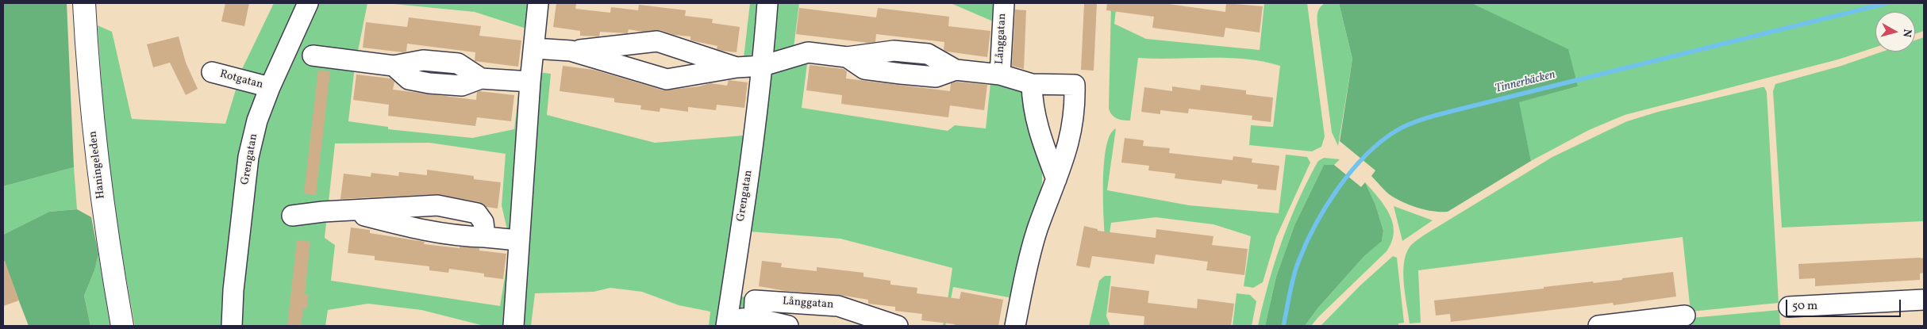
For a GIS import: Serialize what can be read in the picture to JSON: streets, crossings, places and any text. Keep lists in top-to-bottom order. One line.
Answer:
{"streets":{"main road":["Haningeleden"],"street":["Långgatan","Rotgatan","Grengatan"]},"crossings":[["Långgatan","Grengatan"],["Rotgatan","Grengatan"]],"water":["Tinnerbäcken"],"scale_bar":"50 m","north":"right"}
